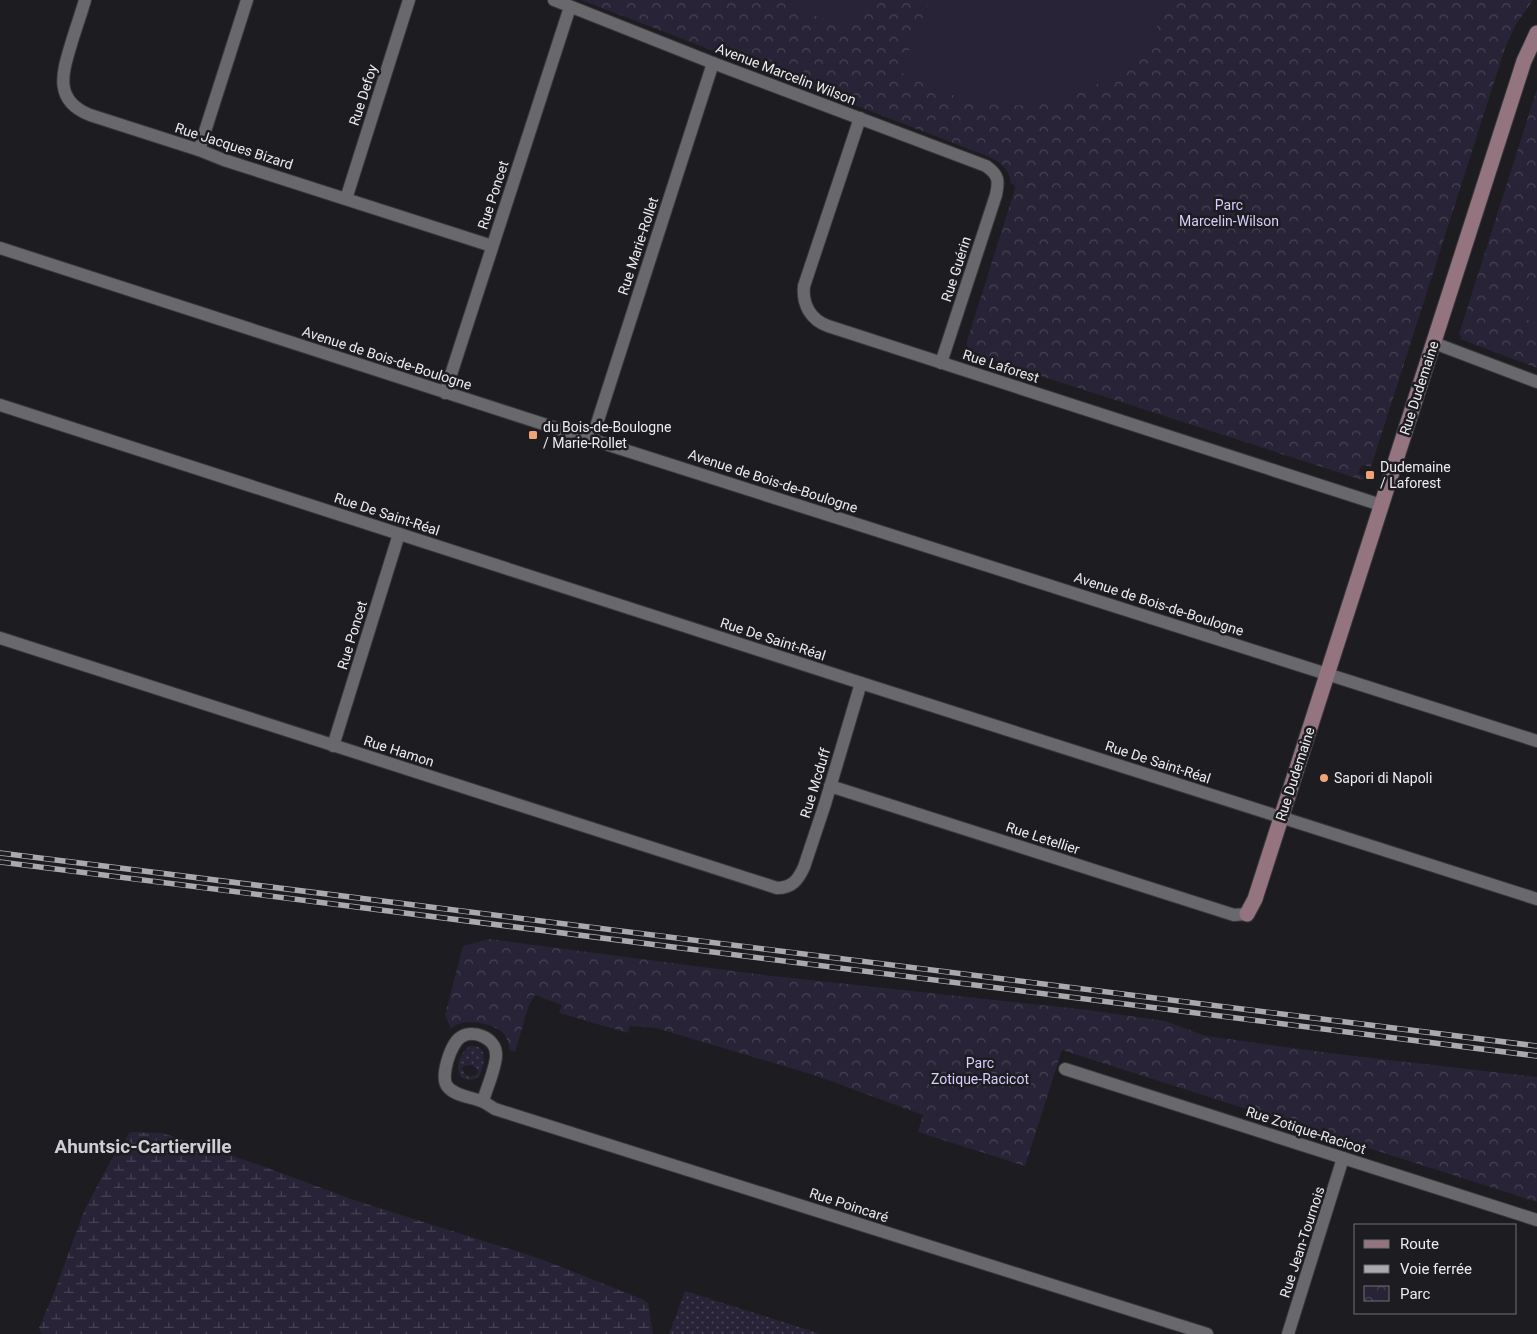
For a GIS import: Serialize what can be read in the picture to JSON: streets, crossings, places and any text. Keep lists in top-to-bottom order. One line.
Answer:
{"streets":{"street":["Avenue Marcelin Wilson","Rue Defoy","Rue Jacques Bizard","Rue Poncet","Rue Marie-Rollet","Rue Guérin","Avenue de Bois-de-Boulogne","Rue Laforest","Rue Dudemaine","Rue De Saint-Réal","Rue Hamon","Rue Mcduff","Rue Letellier","Rue Zotique-Racicot","Rue Poincaré","Rue Jean-Tournois"]},"crossings":[["Avenue Marcelin Wilson","Rue Poncet"],["Avenue Marcelin Wilson","Rue Marie-Rollet"],["Avenue Marcelin Wilson","Rue Guérin"],["Avenue Marcelin Wilson","Rue Laforest"],["Rue Defoy","Rue Jacques Bizard"],["Rue Jacques Bizard","Rue Poncet"],["Rue Poncet","Avenue de Bois-de-Boulogne"],["Rue Poncet","Rue De Saint-Réal"],["Rue Poncet","Rue Hamon"],["Rue Marie-Rollet","Avenue de Bois-de-Boulogne"],["Rue Guérin","Rue Laforest"],["Avenue de Bois-de-Boulogne","Rue Dudemaine"],["Rue Laforest","Rue Dudemaine"],["Rue Dudemaine","Rue De Saint-Réal"],["Rue Dudemaine","Rue Letellier"],["Rue De Saint-Réal","Rue Mcduff"],["Rue Hamon","Rue Mcduff"],["Rue Mcduff","Rue Letellier"],["Rue Zotique-Racicot","Rue Jean-Tournois"]],"districts":["Ahuntsic-Cartierville"],"parks":["Parc Marcelin-Wilson","Parc Zotique-Racicot"],"places":{"transit":["du Bois-de-Boulogne / Marie-Rollet","Dudemaine / Laforest"],"other":["Sapori di Napoli"]},"legend":["Route","Voie ferrée","Parc"]}
